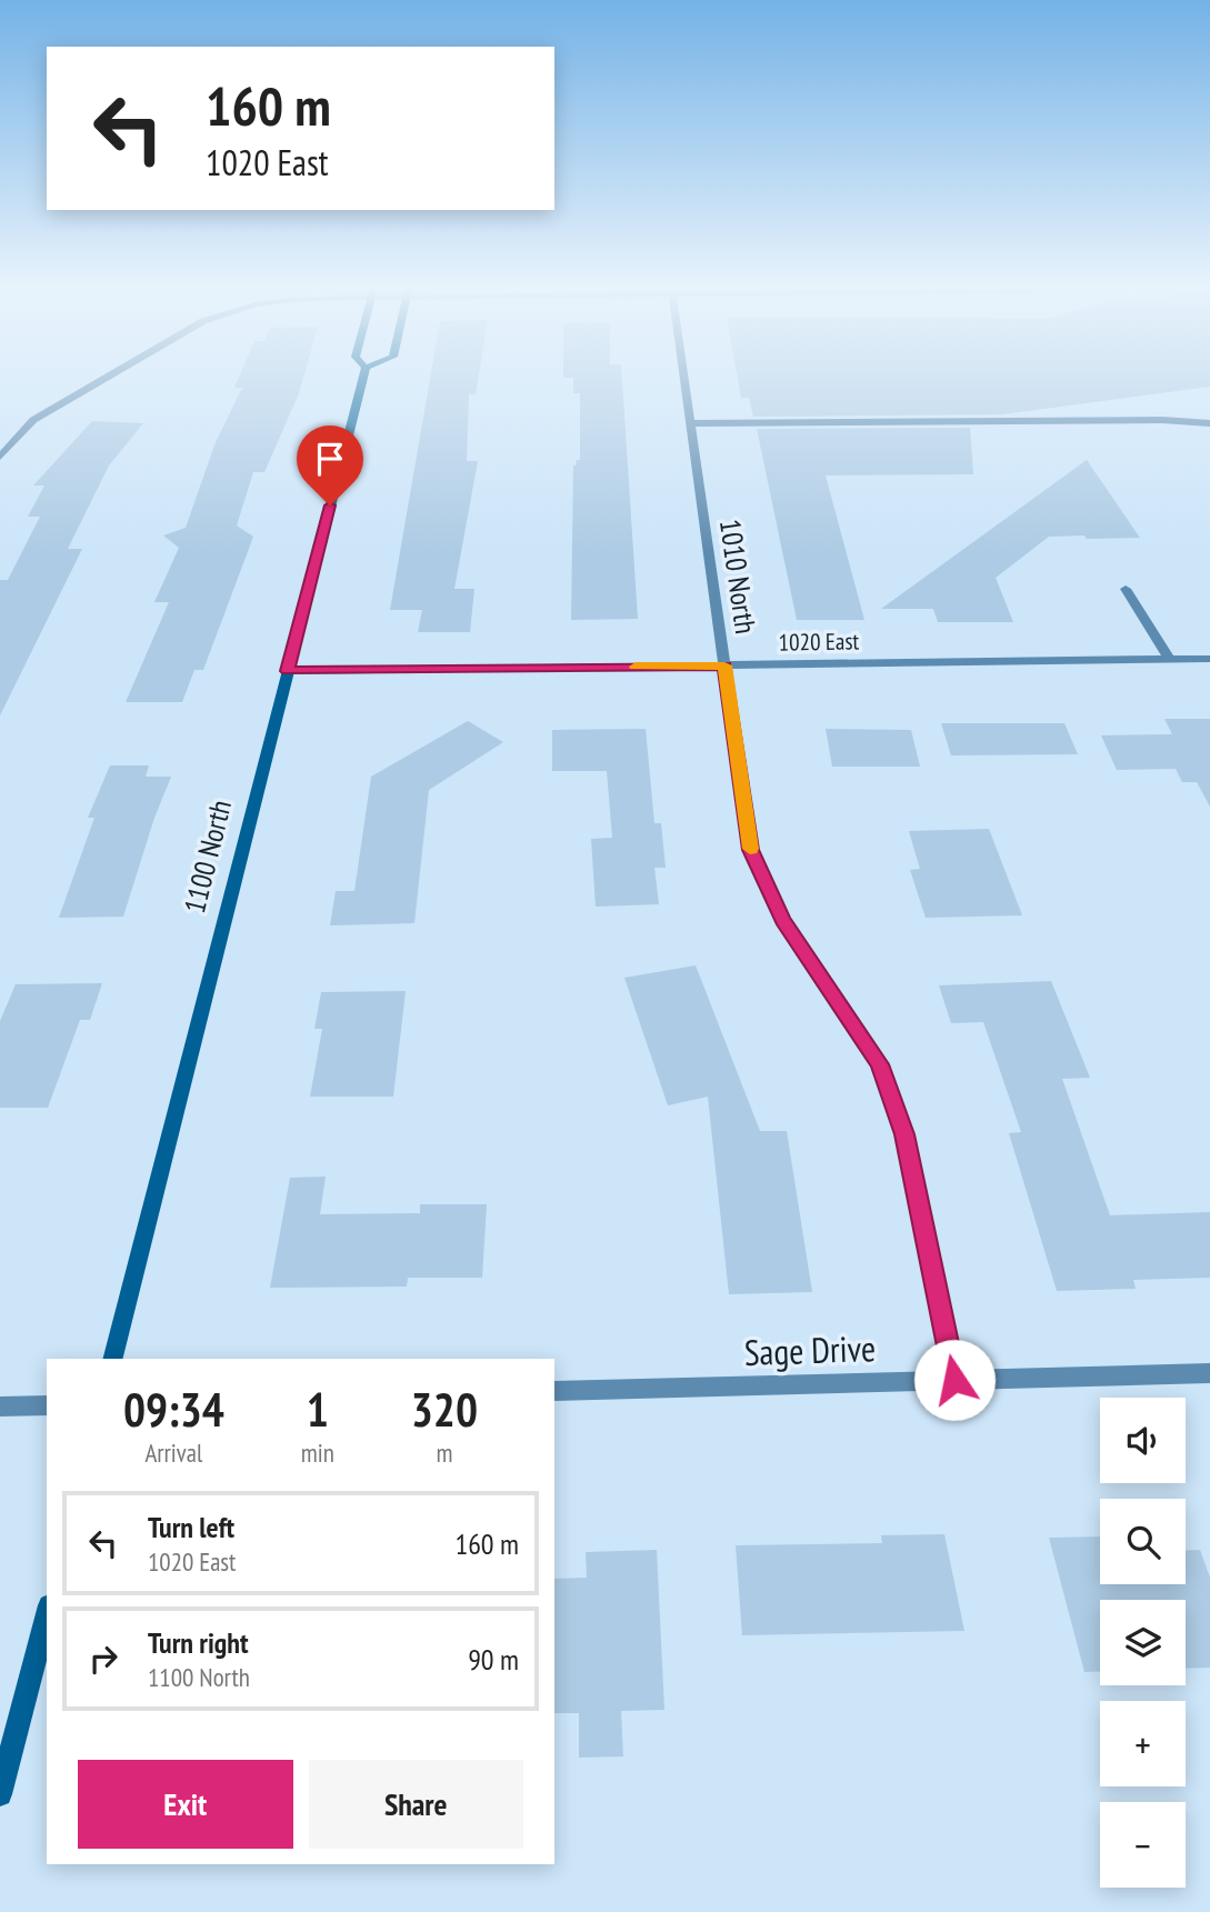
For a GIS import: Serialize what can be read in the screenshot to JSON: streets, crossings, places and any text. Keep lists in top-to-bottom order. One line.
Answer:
{"streets":{"street":["1010 North","1020 East","1100 North","Sage Drive"]},"crossings":[["1010 North","1020 East"],["1010 North","Sage Drive"],["1020 East","1100 North"]],"page":{"turn":["160 m","1020 East"],"eta":["09:34","Arrival","1","min","320","m"],"map_buttons":["+","−"],"list":[{"name":"Turn left","note":"1020 East","value":"160 m"},{"name":"Turn right","note":"1100 North","value":"90 m"}],"buttons":["Exit","Share"]}}
